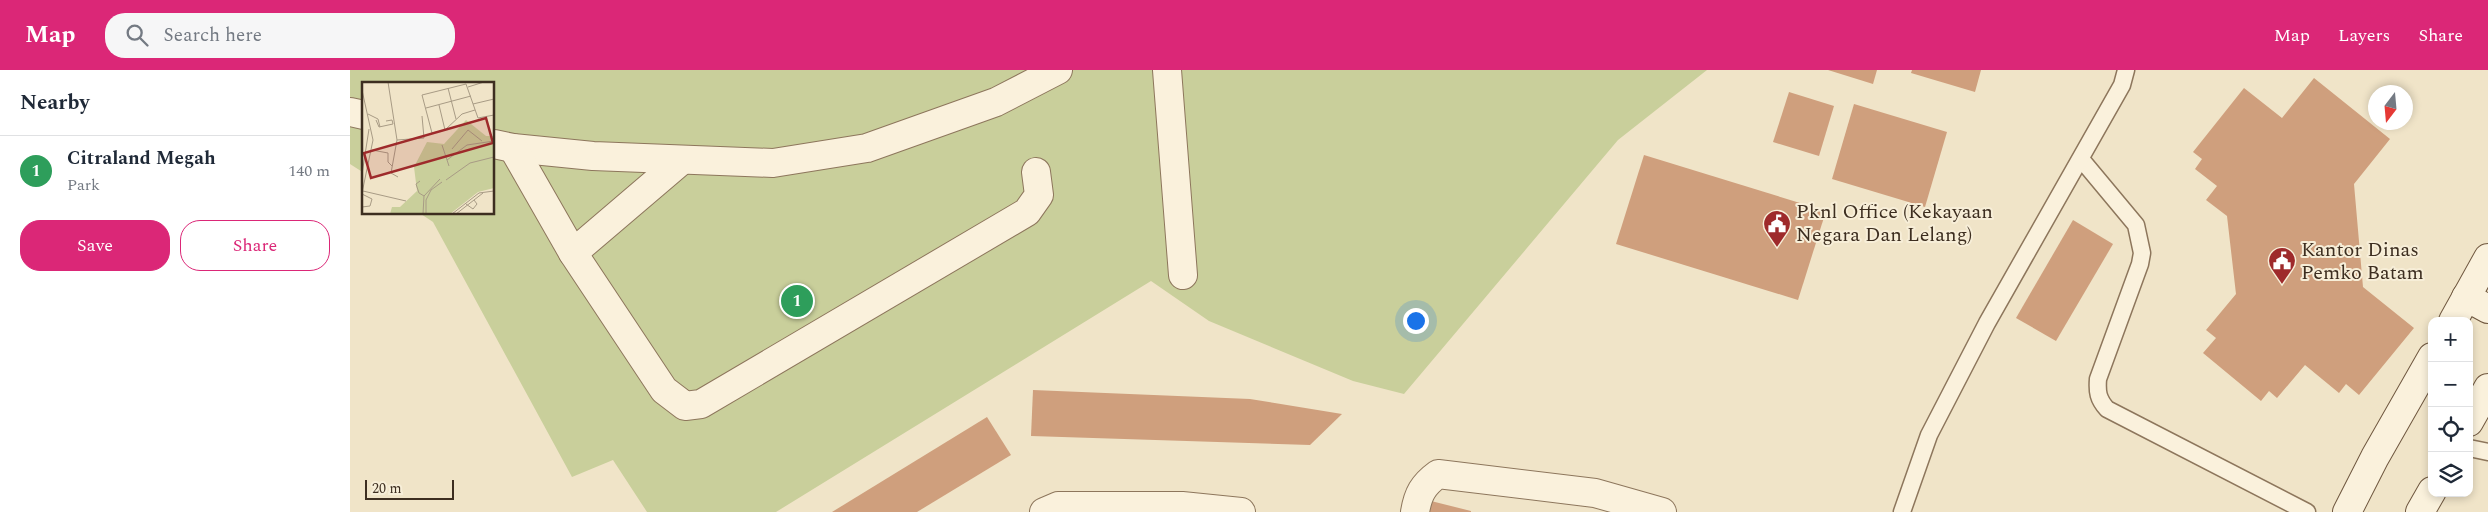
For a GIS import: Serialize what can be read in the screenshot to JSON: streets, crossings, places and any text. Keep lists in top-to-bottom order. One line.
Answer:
{"places":{"public building":["Pknl Office (Kekayaan Negara Dan Lelang)","Kantor Dinas Pemko Batam"]},"scale_bar":"20 m","north":"bottom","page":{"header":"Map","search":"Search here","nav":["Map","Layers","Share"],"heading":"Nearby","list":[{"mark":"1","name":"Citraland Megah","note":"Park","value":"140 m"}],"buttons":["Save","Share"],"pins":"1","map_buttons":["+","−"],"scale":"20 m"}}
